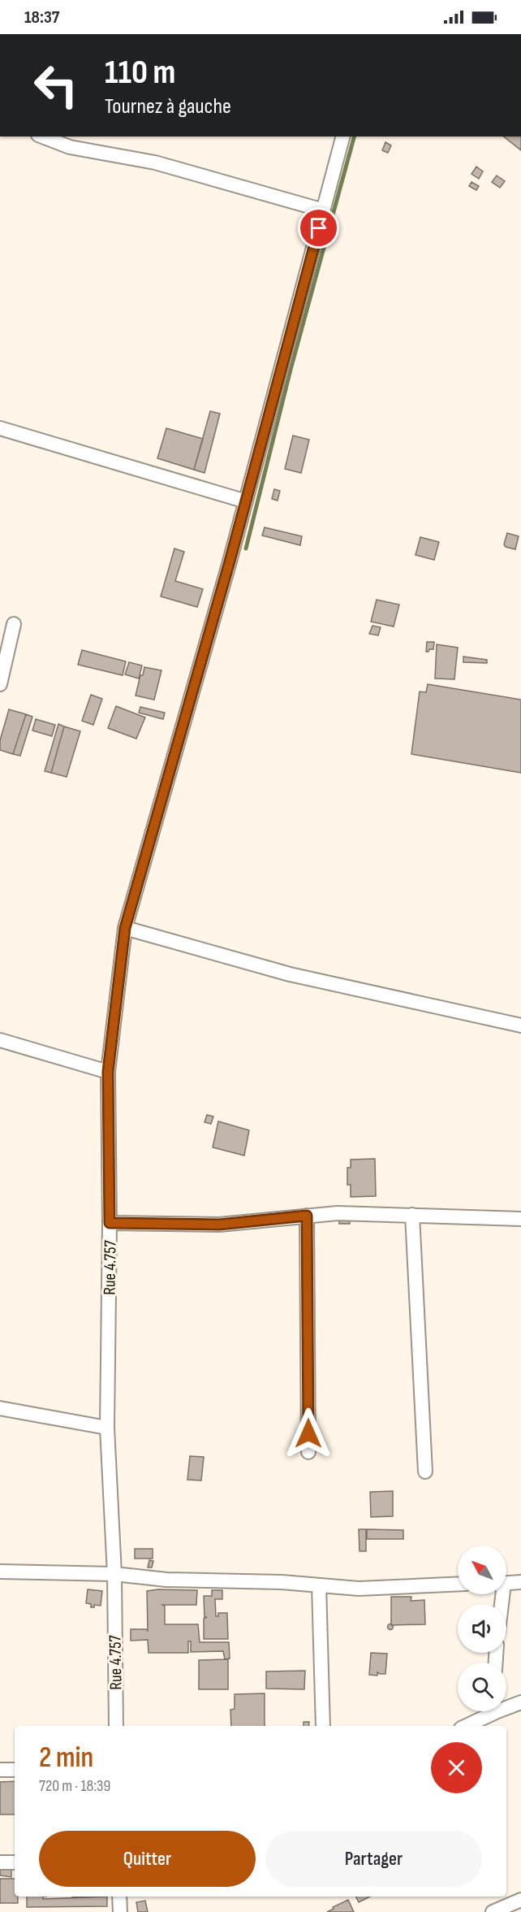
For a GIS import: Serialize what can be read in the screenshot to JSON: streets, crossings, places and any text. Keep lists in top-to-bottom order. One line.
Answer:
{"streets":{"street":["Rue 4.757"]},"north":"top left","page":{"status":"18:37","turn":["110 m","Tournez à gauche"],"heading":["2 min","720 m · 18:39"],"buttons":["Quitter","Partager"]}}
